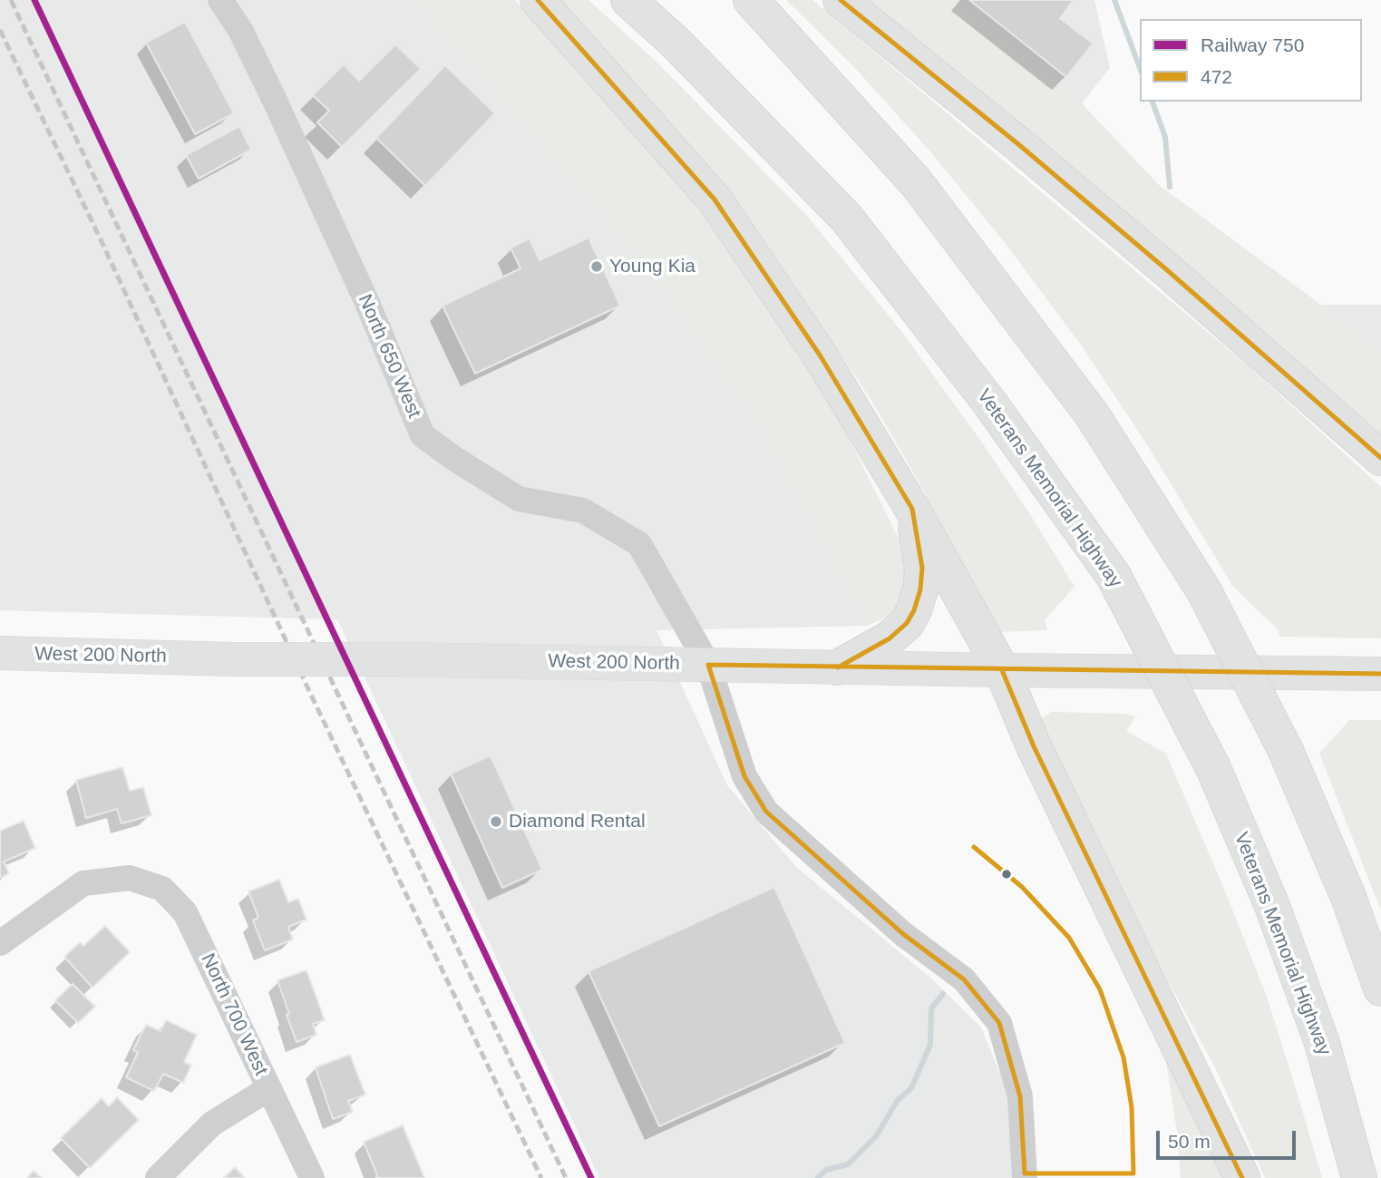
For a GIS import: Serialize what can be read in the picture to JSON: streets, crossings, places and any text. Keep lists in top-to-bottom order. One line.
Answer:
{"streets":{"highway":["Veterans Memorial Highway"],"main road":["West 200 North"],"street":["North 650 West","North 700 West"]},"crossings":[["North 650 West","West 200 North"]],"places":["Young Kia","Diamond Rental"],"lines":["rail line 750","transit line 472"],"legend":["Railway 750","472"],"scale_bar":"50 m"}
